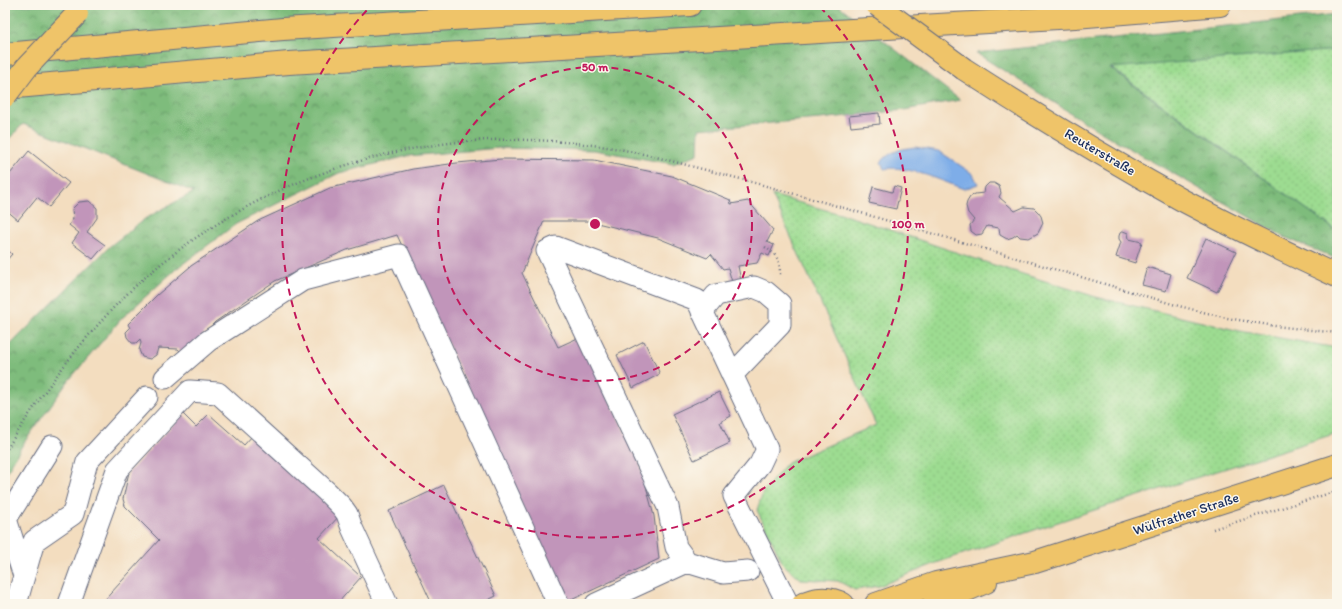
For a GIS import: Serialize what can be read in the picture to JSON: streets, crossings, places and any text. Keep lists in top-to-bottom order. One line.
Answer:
{"streets":{"main road":["Reuterstraße","Wülfrather Straße"]},"rings":["50 m","100 m"]}
